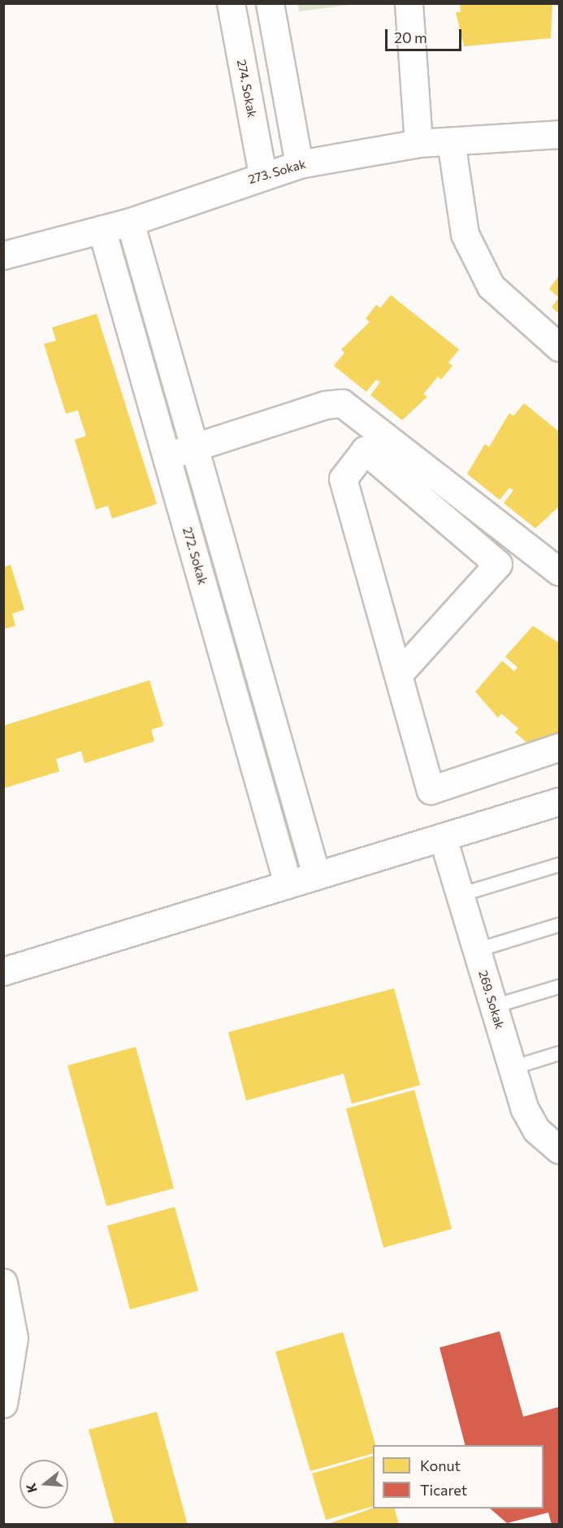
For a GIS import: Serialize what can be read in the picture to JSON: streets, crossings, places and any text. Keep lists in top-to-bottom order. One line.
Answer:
{"streets":{"street":["274. Sokak","273. Sokak","272. Sokak","269. Sokak"]},"crossings":[["274. Sokak","273. Sokak"],["273. Sokak","272. Sokak"]],"legend":["Konut","Ticaret"],"scale_bar":"20 m","north":"left"}
